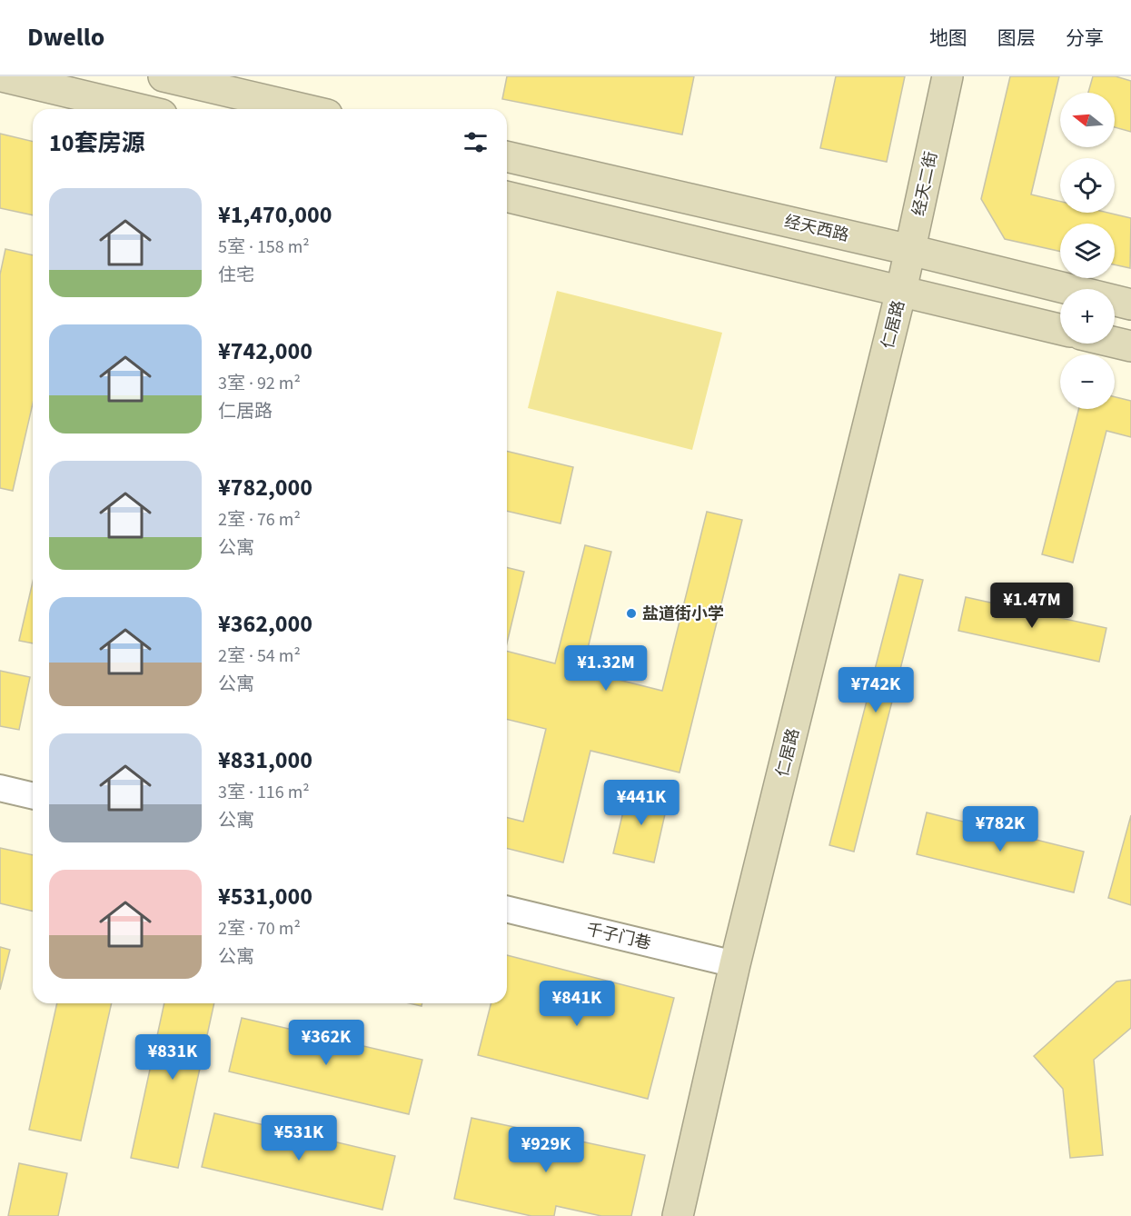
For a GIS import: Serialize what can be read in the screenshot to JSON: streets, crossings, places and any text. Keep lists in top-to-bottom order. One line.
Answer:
{"streets":{"street":["经天二街","经天西路","仁居路","千子门巷"]},"crossings":[["经天二街","经天西路"],["经天二街","仁居路"],["仁居路","千子门巷"]],"places":["盐道街小学"],"north":"left","page":{"header":"Dwello","nav":["地图","图层","分享"],"map_buttons":["+","−"],"heading":"10套房源","list":[{"name":"¥1,470,000","note":"5室 · 158 m² · 住宅"},{"name":"¥742,000","note":"3室 · 92 m² · 仁居路"},{"name":"¥782,000","note":"2室 · 76 m² · 公寓"},{"name":"¥362,000","note":"2室 · 54 m² · 公寓"},{"name":"¥831,000","note":"3室 · 116 m² · 公寓"},{"name":"¥531,000","note":"2室 · 70 m² · 公寓"}],"price":["¥1.47M","¥1.32M","¥742K","¥441K","¥782K","¥841K","¥362K","¥831K","¥531K","¥929K"]}}
